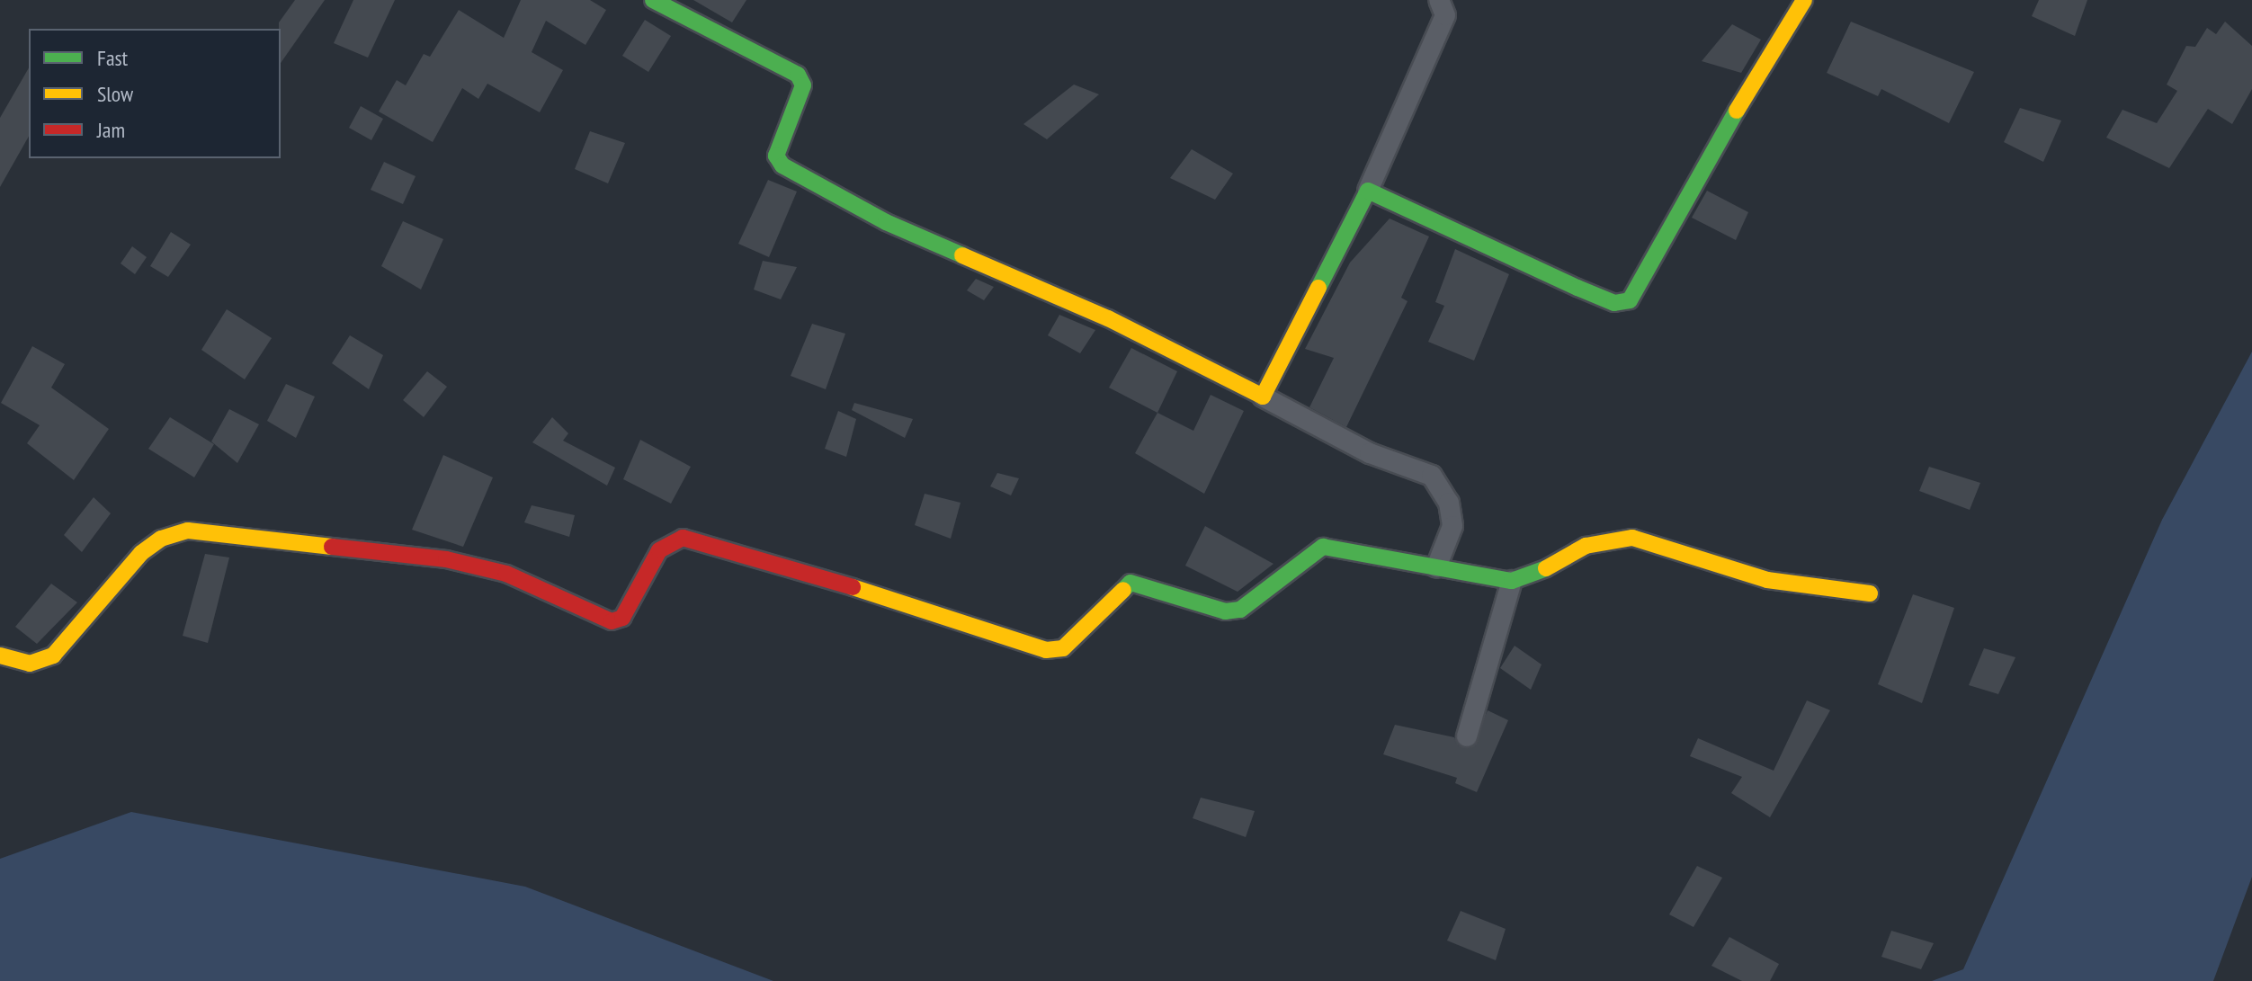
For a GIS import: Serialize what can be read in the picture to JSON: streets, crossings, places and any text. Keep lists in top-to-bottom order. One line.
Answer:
{"legend":["Fast","Slow","Jam"]}
